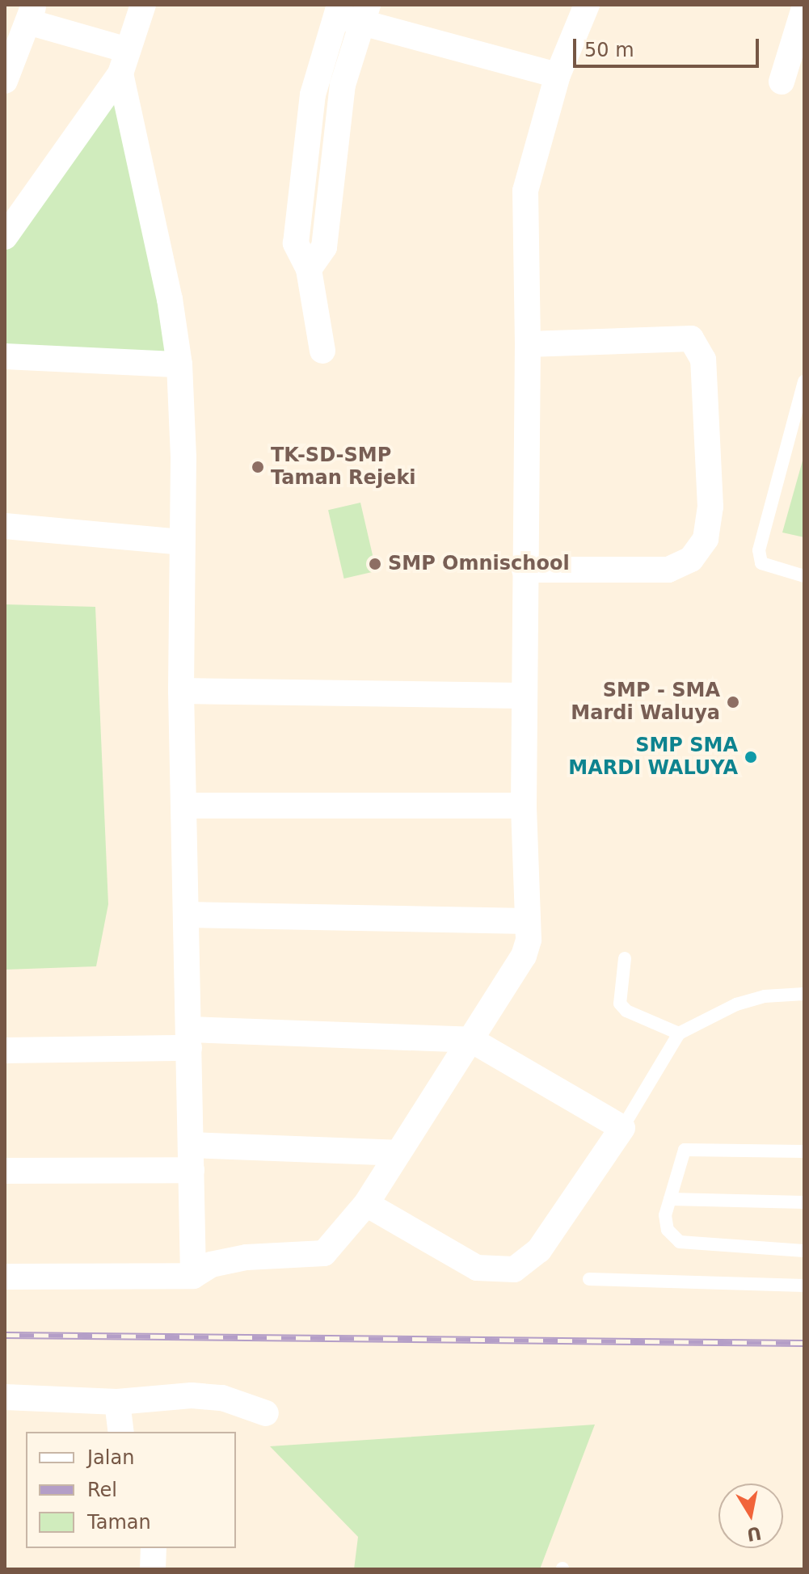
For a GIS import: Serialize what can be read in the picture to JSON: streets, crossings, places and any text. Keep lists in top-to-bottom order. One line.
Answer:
{"places":["TK-SD-SMP Taman Rejeki","SMP Omnischool","SMP - SMA Mardi Waluya","SMP SMA MARDI WALUYA"],"legend":["Jalan","Rel","Taman"],"scale_bar":"50 m","north":"bottom"}
